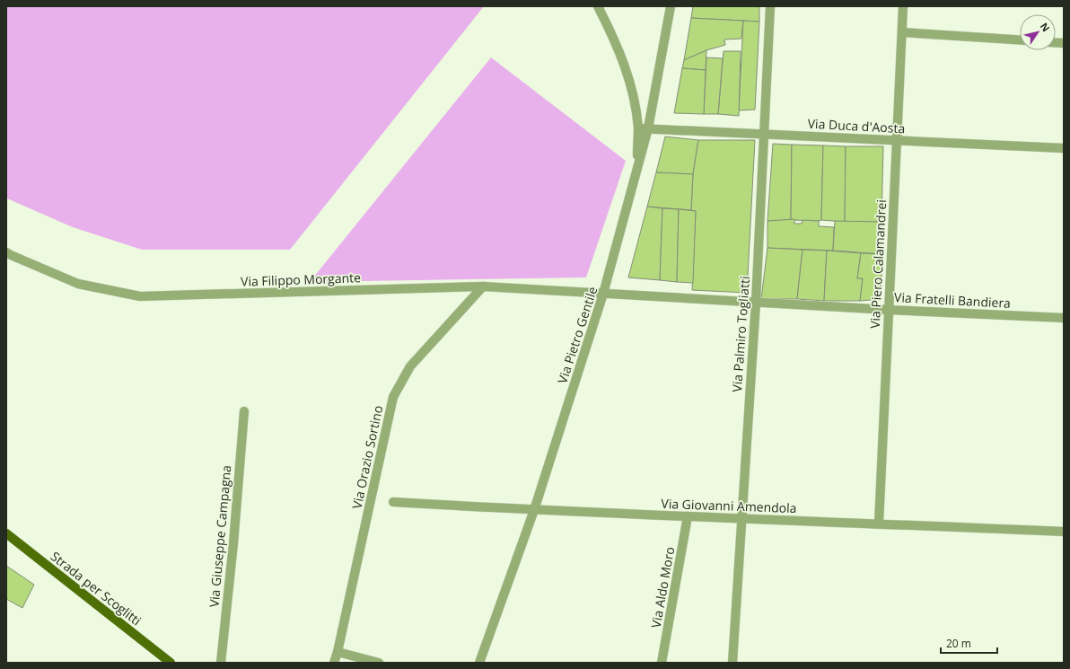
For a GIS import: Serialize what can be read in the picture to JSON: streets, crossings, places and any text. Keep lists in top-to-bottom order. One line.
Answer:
{"streets":{"main road":["Strada per Scoglitti"],"street":["Via Duca d'Aosta","Via Piero Calamandrei","Via Filippo Morgante","Via Fratelli Bandiera","Via Palmiro Togliatti","Via Pietro Gentile","Via Orazio Sortino","Via Giovanni Amendola","Via Giuseppe Campagna","Via Aldo Moro"]},"crossings":[["Via Duca d'Aosta","Via Piero Calamandrei"],["Via Duca d'Aosta","Via Palmiro Togliatti"],["Via Duca d'Aosta","Via Pietro Gentile"],["Via Piero Calamandrei","Via Fratelli Bandiera"],["Via Piero Calamandrei","Via Giovanni Amendola"],["Via Filippo Morgante","Via Fratelli Bandiera"],["Via Filippo Morgante","Via Pietro Gentile"],["Via Filippo Morgante","Via Orazio Sortino"],["Via Fratelli Bandiera","Via Palmiro Togliatti"],["Via Fratelli Bandiera","Via Pietro Gentile"],["Via Palmiro Togliatti","Via Giovanni Amendola"],["Via Pietro Gentile","Via Giovanni Amendola"],["Via Giovanni Amendola","Via Aldo Moro"]],"scale_bar":"20 m","north":"top right"}
